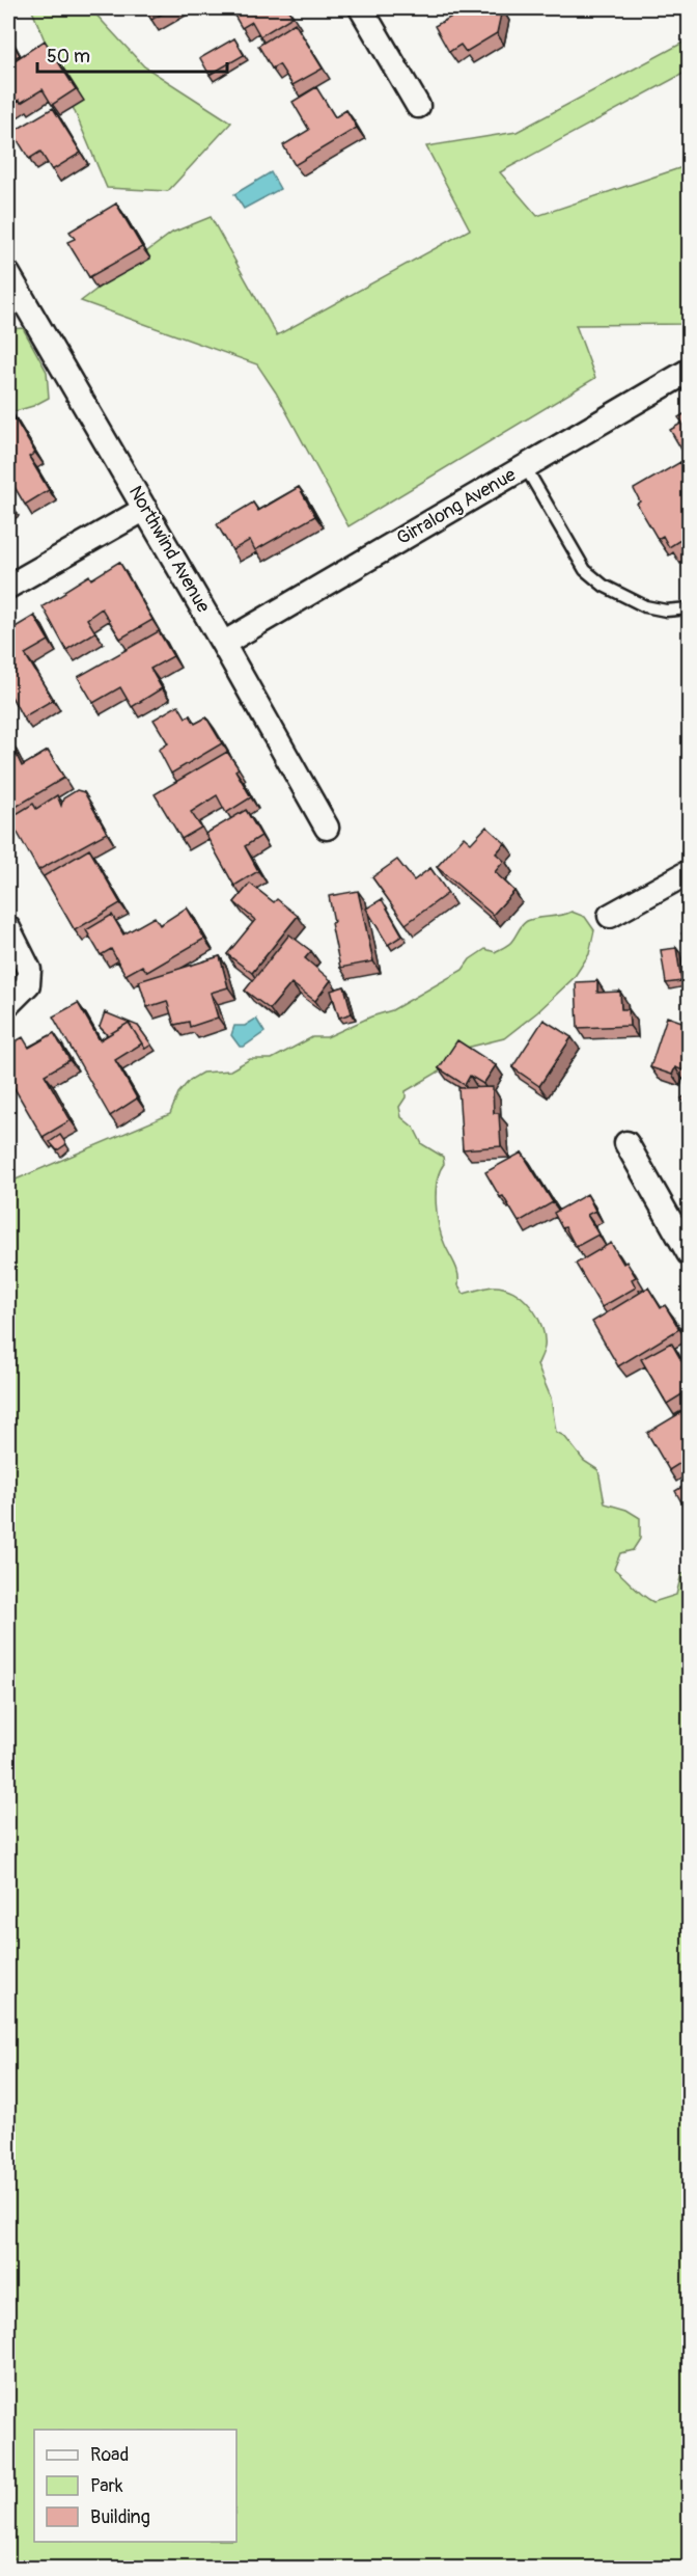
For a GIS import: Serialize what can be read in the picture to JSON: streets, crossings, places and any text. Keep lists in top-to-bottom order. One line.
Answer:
{"streets":{"street":["Girralong Avenue","Northwind Avenue"]},"crossings":[["Girralong Avenue","Northwind Avenue"]],"legend":["Road","Park","Building"],"scale_bar":"50 m"}
